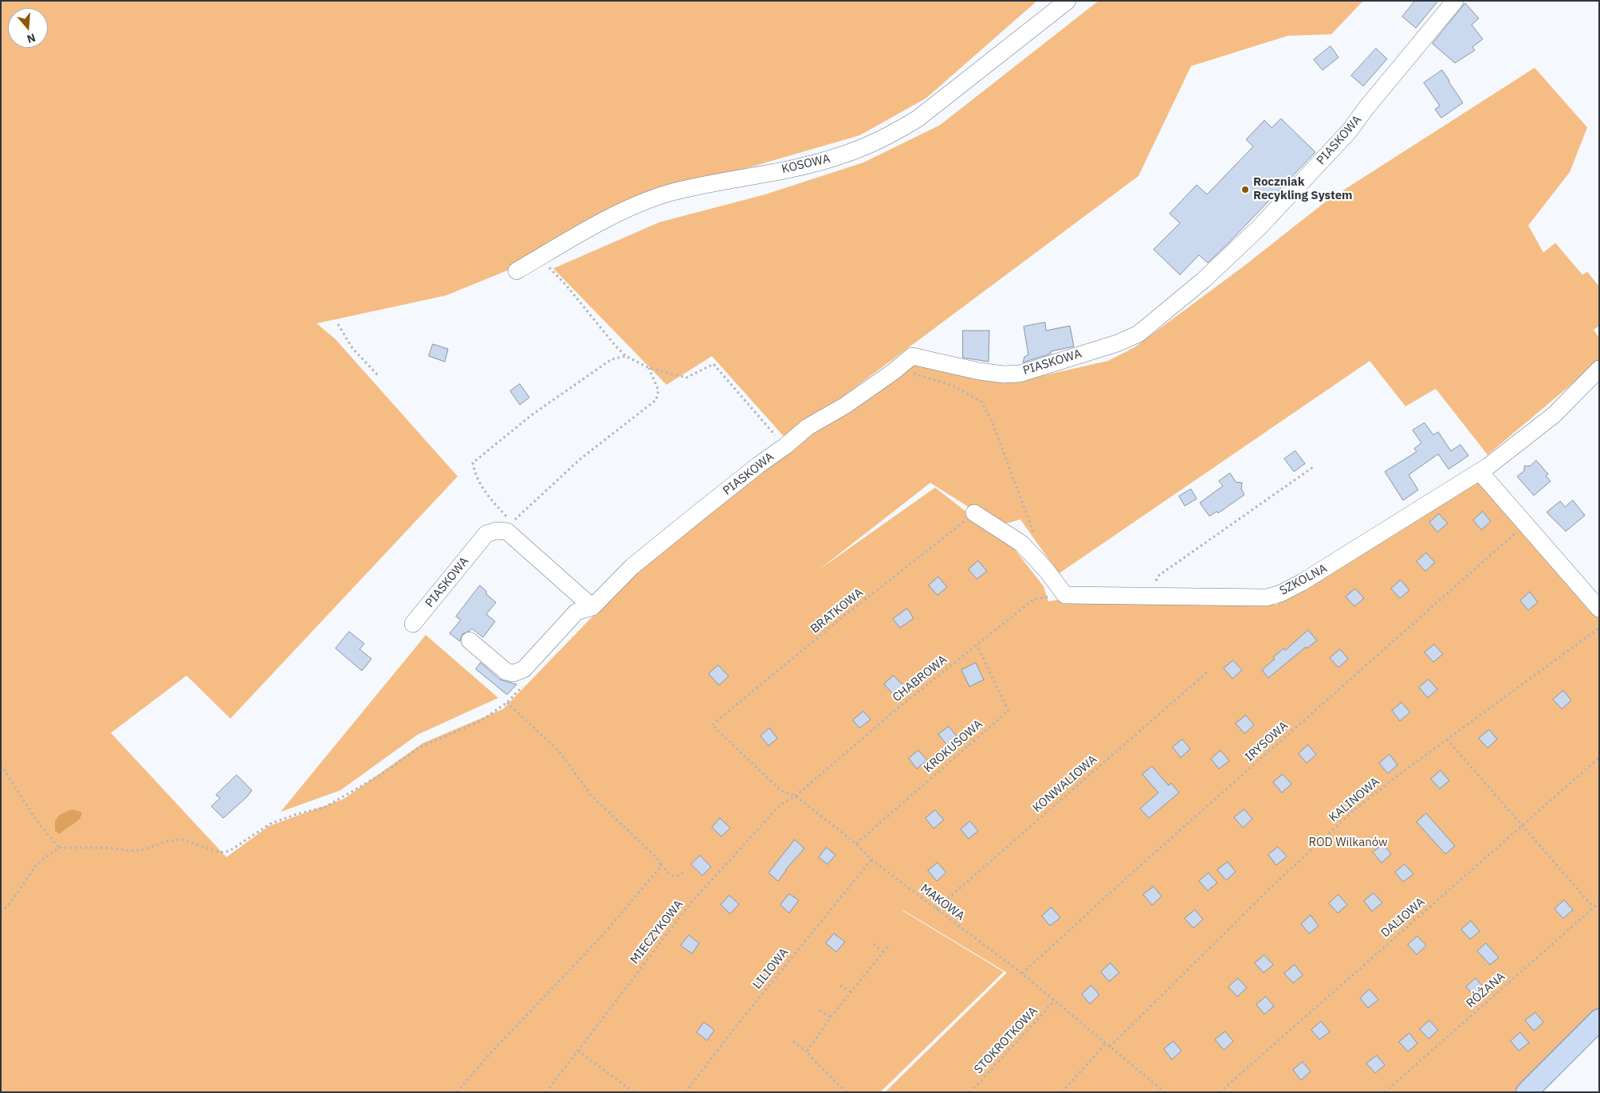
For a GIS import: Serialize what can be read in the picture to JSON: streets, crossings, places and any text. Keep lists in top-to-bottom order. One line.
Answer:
{"streets":{"street":["PIASKOWA","KOSOWA","SZKOLNA"],"path":["BRATKOWA","CHABROWA","IRYSOWA","KROKUSOWA","KONWALIOWA","KALINOWA","MAKOWA","DALIOWA","MIECZYKOWA","LILIOWA","RÓŻANA","STOKROTKOWA"]},"crossings":[["SZKOLNA","CHABROWA"],["BRATKOWA","MAKOWA"],["CHABROWA","KROKUSOWA"],["CHABROWA","MAKOWA"],["CHABROWA","MIECZYKOWA"],["IRYSOWA","MAKOWA"],["KROKUSOWA","MAKOWA"],["KONWALIOWA","MAKOWA"],["KALINOWA","MAKOWA"],["MAKOWA","MIECZYKOWA"],["MAKOWA","LILIOWA"],["MAKOWA","STOKROTKOWA"]],"parks":["ROD Wilkanów"],"places":["Roczniak Recykling System"],"north":"bottom"}
